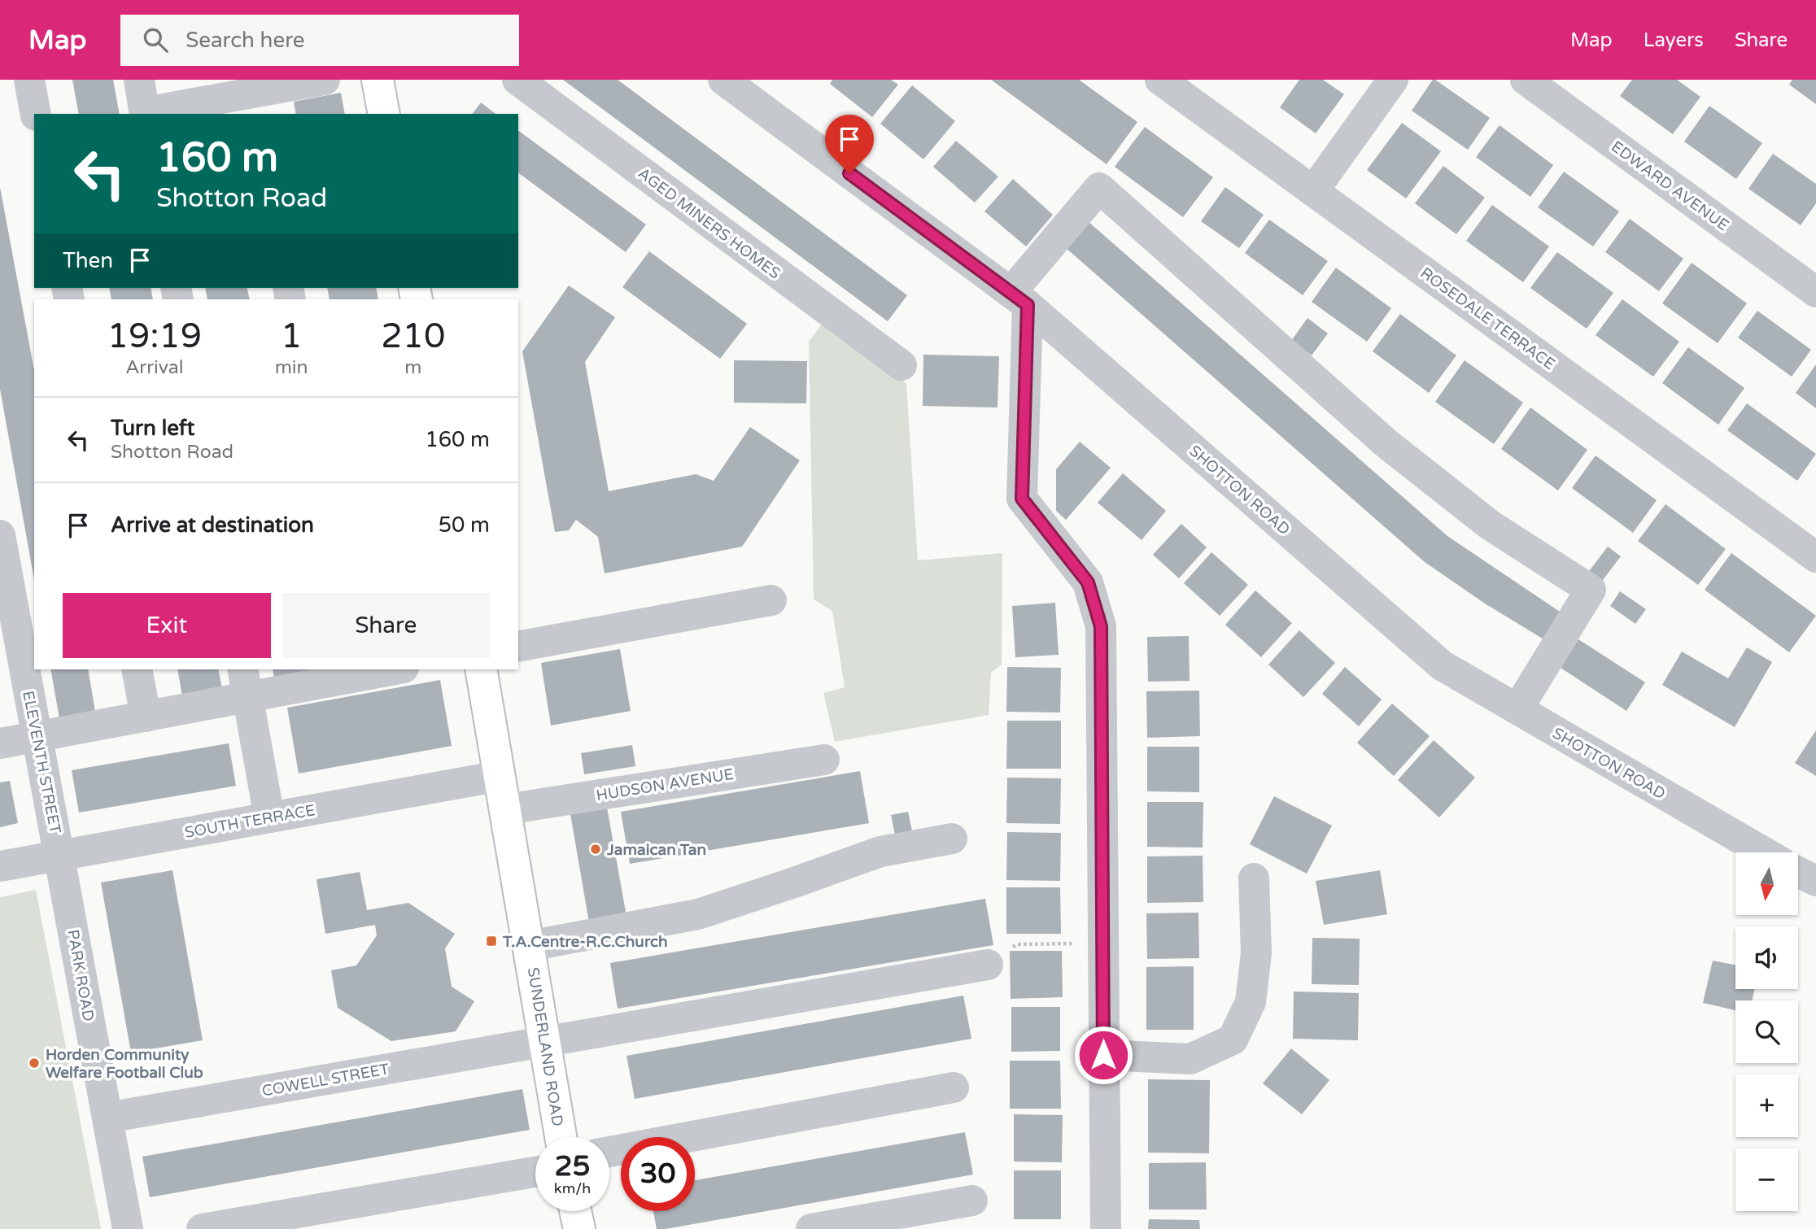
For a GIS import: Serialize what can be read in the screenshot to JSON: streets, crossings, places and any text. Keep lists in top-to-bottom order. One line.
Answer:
{"streets":{"main road":["SUNDERLAND ROAD"],"street":["EDWARD AVENUE","AGED MINERS HOMES","ROSEDALE TERRACE","SHOTTON ROAD","ELEVENTH STREET","HUDSON AVENUE","SOUTH TERRACE","PARK ROAD","COWELL STREET"]},"crossings":[["ELEVENTH STREET","SOUTH TERRACE"],["ELEVENTH STREET","PARK ROAD"],["HUDSON AVENUE","SUNDERLAND ROAD"],["SOUTH TERRACE","PARK ROAD"],["SOUTH TERRACE","SUNDERLAND ROAD"],["PARK ROAD","COWELL STREET"],["SUNDERLAND ROAD","COWELL STREET"]],"places":{"other":["Jamaican Tan","Horden Community Welfare Football Club"],"transit":["T.A.Centre-R.C.Church"]},"north":"bottom","page":{"header":"Map","search":"Search here","nav":["Map","Layers","Share"],"turn":["160 m","Shotton Road"],"then":"Then","eta":["19:19","Arrival","1","min","210","m"],"list":[{"name":"Turn left","note":"Shotton Road","value":"160 m"},{"name":"Arrive at destination","value":"50 m"}],"buttons":["Exit","Share"],"map_buttons":["+","−"],"speed":"25 km/h","limit":"30"}}
